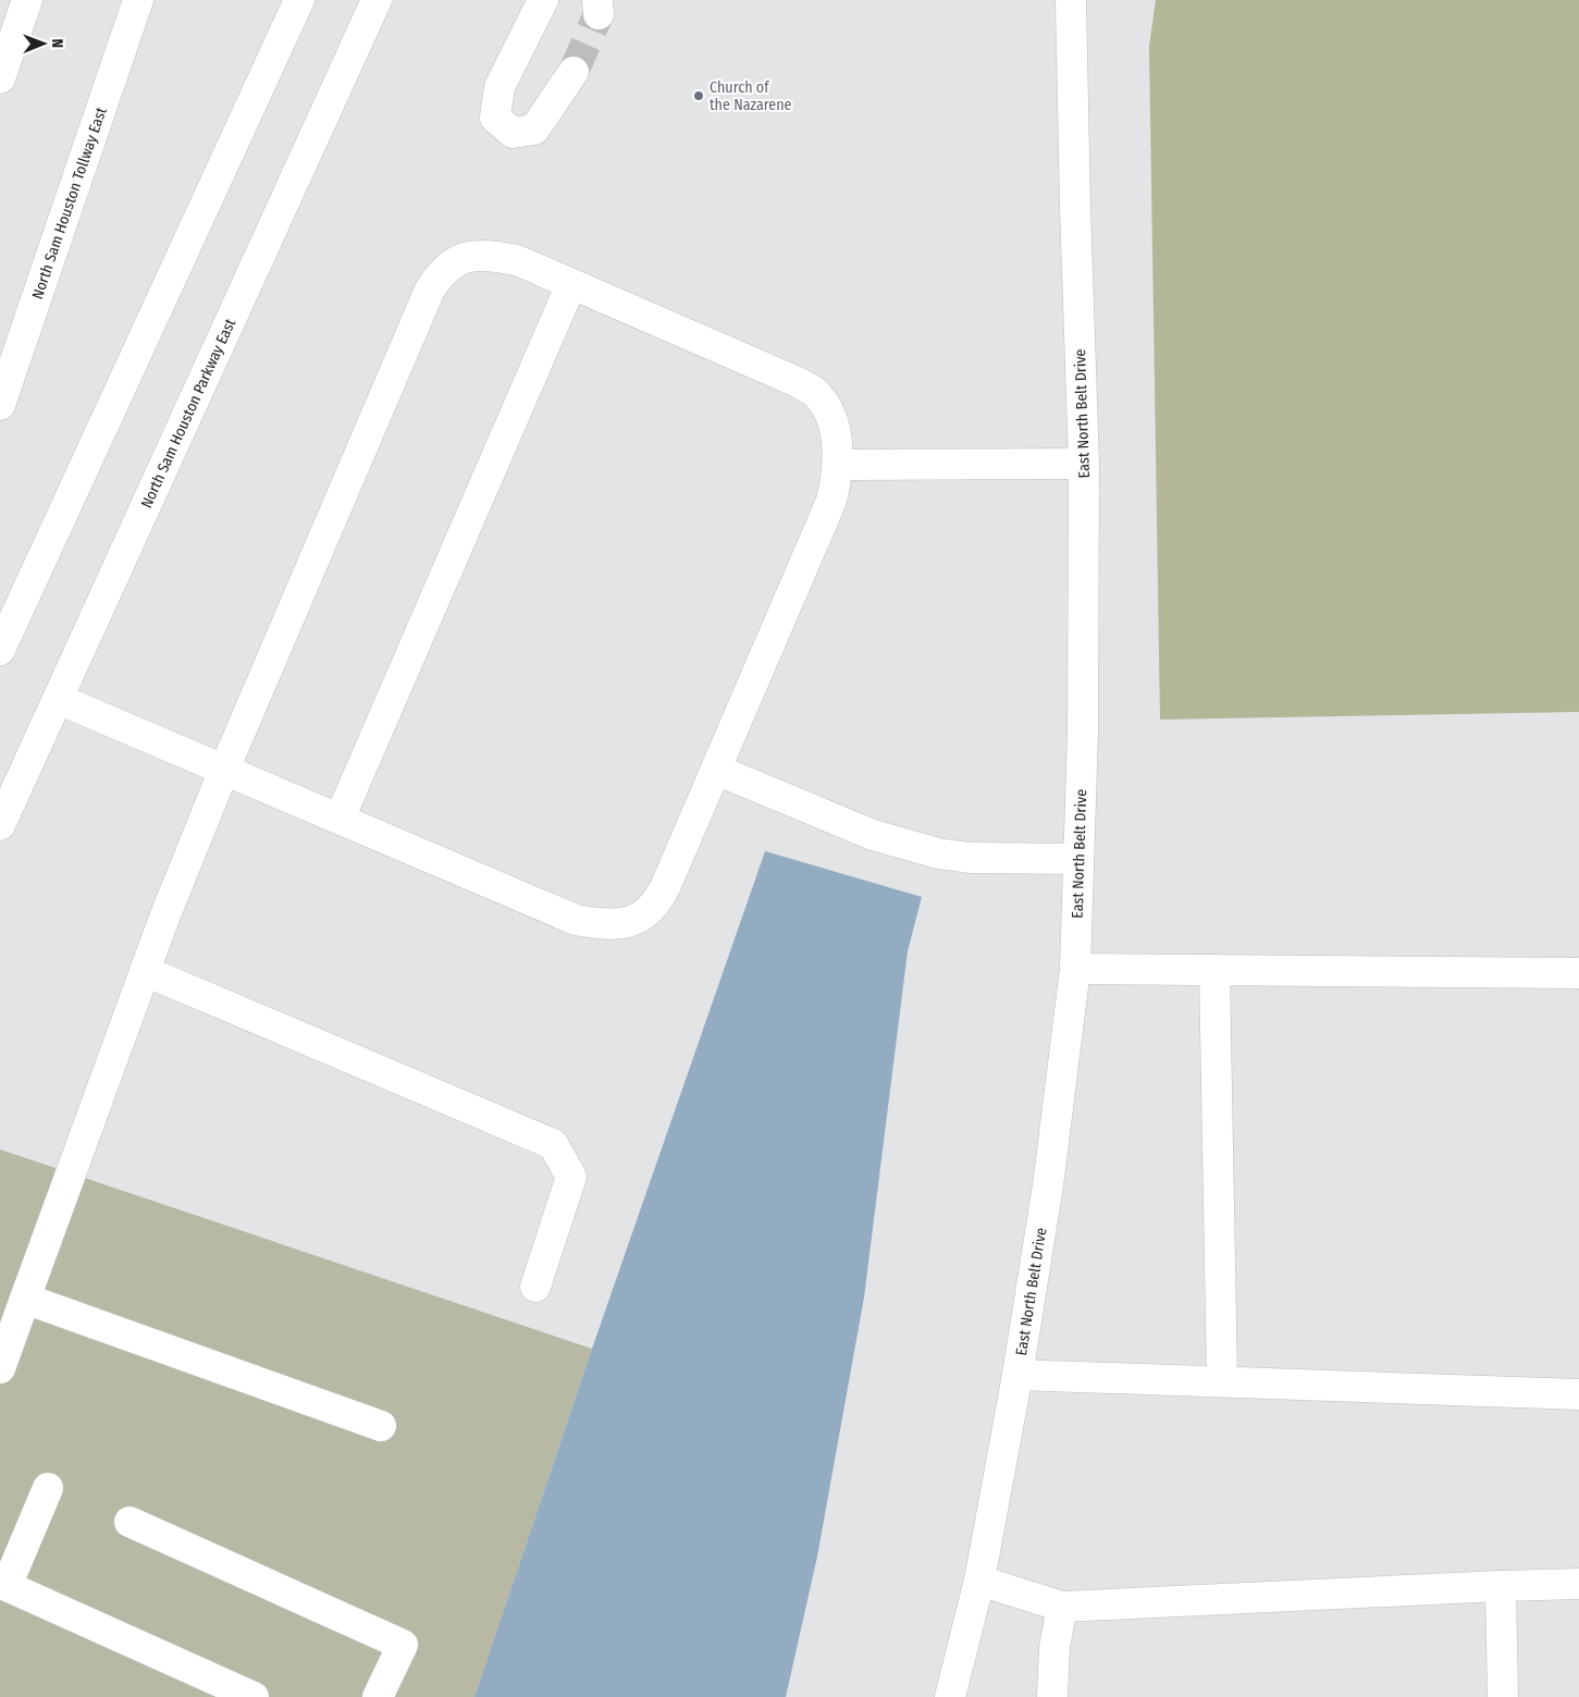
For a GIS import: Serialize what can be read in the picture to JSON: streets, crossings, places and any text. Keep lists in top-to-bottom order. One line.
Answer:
{"streets":{"main road":["North Sam Houston Tollway East","North Sam Houston Parkway East","East North Belt Drive"]},"places":["Church of the Nazarene"],"north":"right"}
